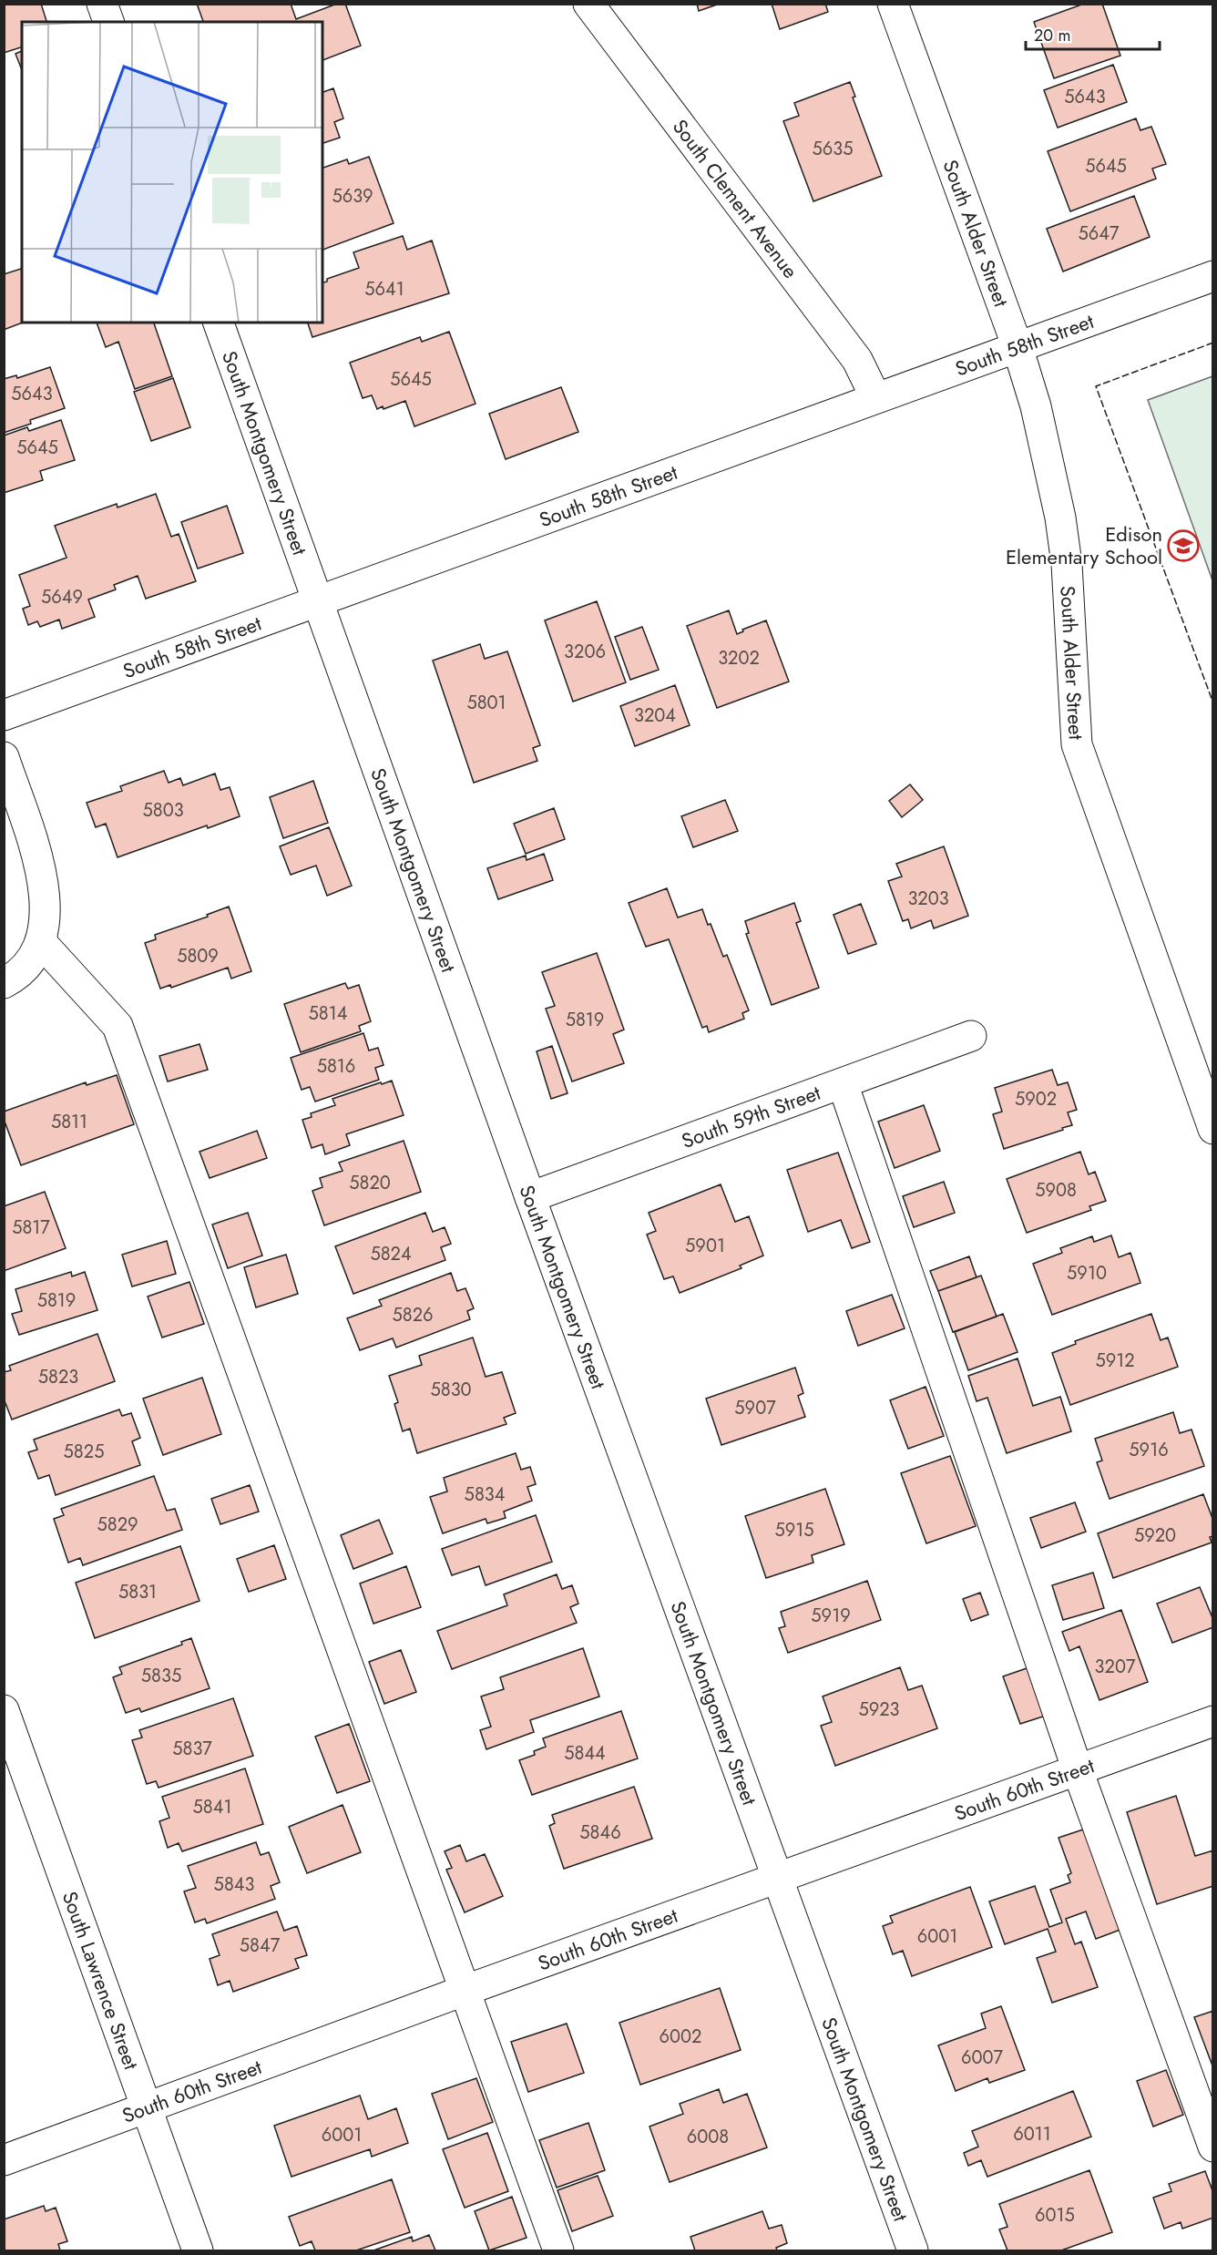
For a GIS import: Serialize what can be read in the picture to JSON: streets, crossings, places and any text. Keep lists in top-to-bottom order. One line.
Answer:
{"streets":{"street":["South Clement Avenue","South Alder Street","South 58th Street","South Montgomery Street","South 59th Street","South 60th Street","South Lawrence Street"]},"crossings":[["South Clement Avenue","South 58th Street"],["South Alder Street","South 58th Street"],["South 58th Street","South Montgomery Street"],["South Montgomery Street","South 59th Street"],["South Montgomery Street","South 60th Street"],["South 60th Street","South Lawrence Street"]],"places":{"school or university":["Edison Elementary School"]},"house_numbers":["5643","5635","5645","5639","5647","5641","5645","5643","5645","5649","3206","3202","5801","3204","5803","3203","5809","5814","5819","5816","5902","5811","5820","5908","5817","5901","5824","5910","5819","5826","5912","5823","5830","5907","5916","5825","5834","5829","5915","5920","5831","5919","3207","5835","5923","5837","5844","5841","5846","5843","6001","5847","6002","6007","6011","6001","6008","6015"],"scale_bar":"20 m"}
